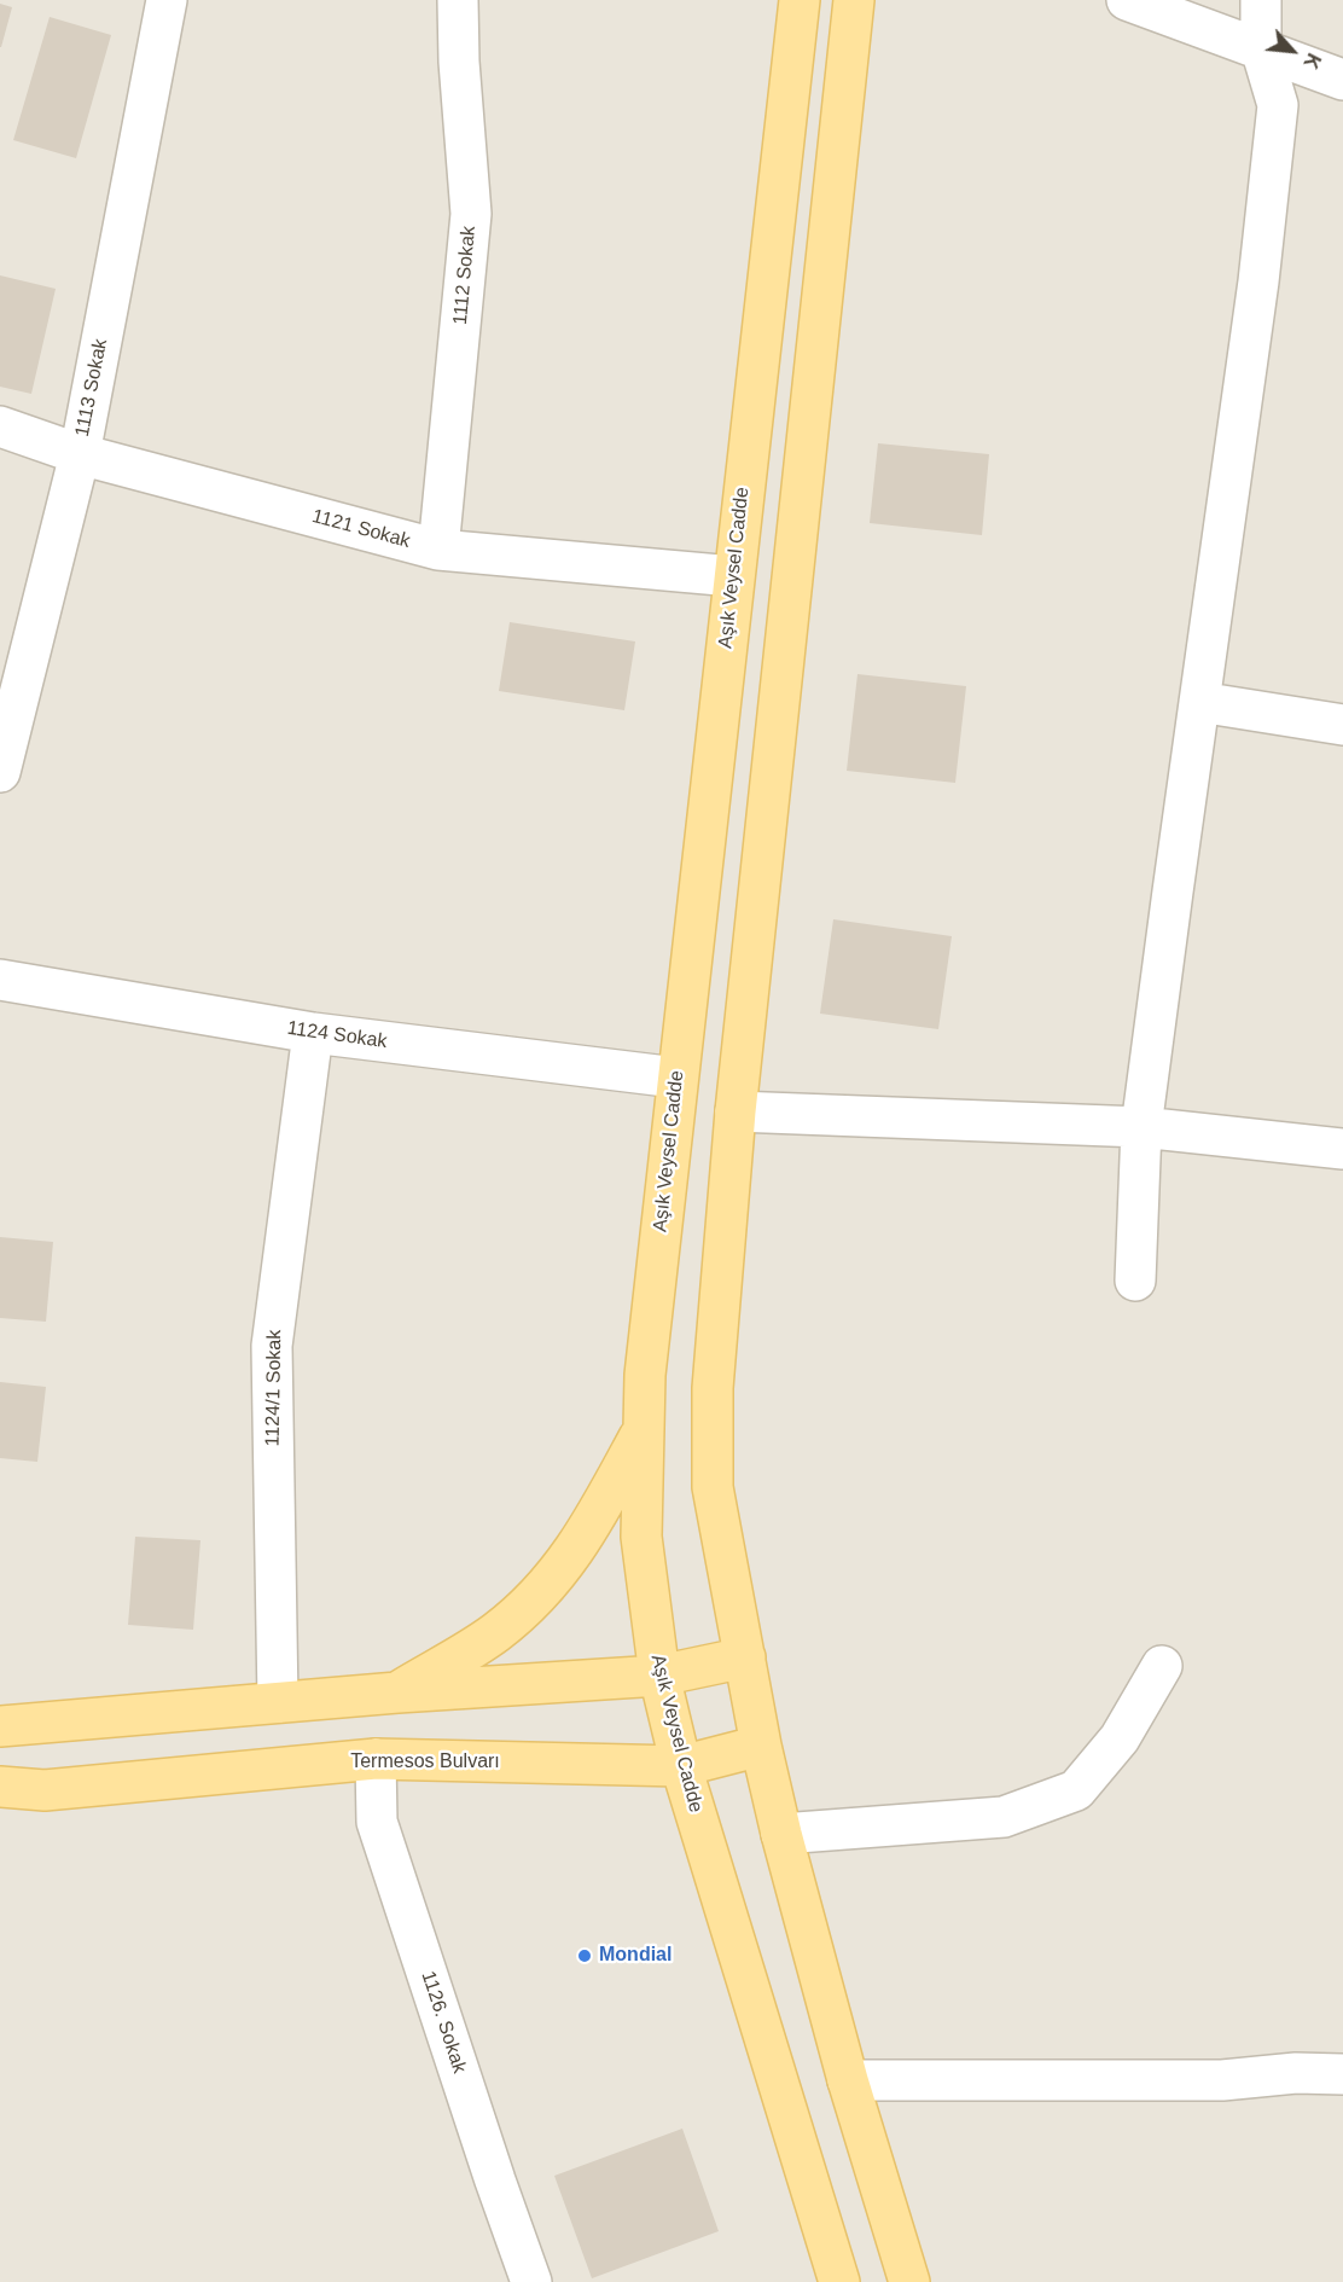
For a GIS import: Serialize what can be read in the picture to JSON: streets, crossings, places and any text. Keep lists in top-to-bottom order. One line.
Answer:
{"streets":{"main road":["Aşık Veysel Cadde","Termesos Bulvarı"],"street":["1112 Sokak","1113 Sokak","1121 Sokak","1124 Sokak","1124/1 Sokak","1126. Sokak"]},"crossings":[["1112 Sokak","1121 Sokak"],["1113 Sokak","1121 Sokak"],["1121 Sokak","Aşık Veysel Cadde"],["Aşık Veysel Cadde","1124 Sokak"],["Aşık Veysel Cadde","Termesos Bulvarı"],["1124 Sokak","1124/1 Sokak"],["Termesos Bulvarı","1126. Sokak"]],"places":["Mondial"],"north":"bottom right"}
